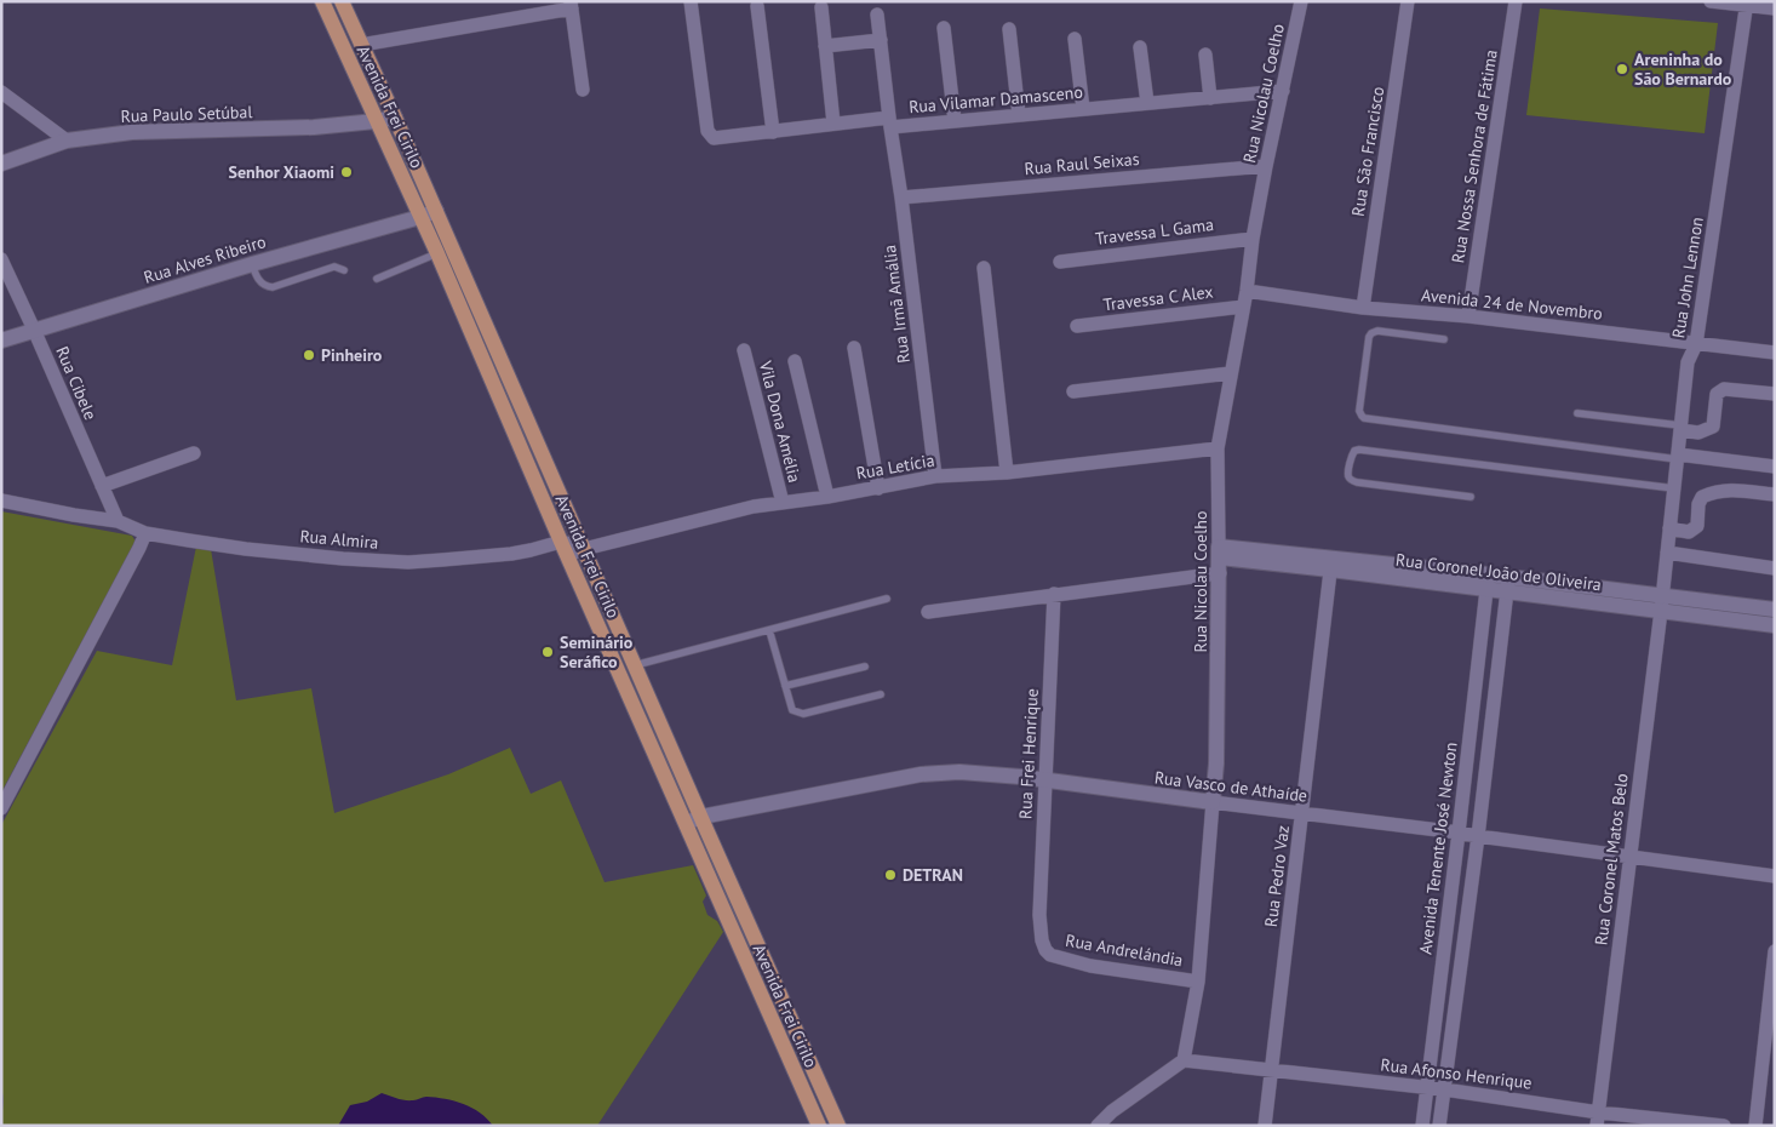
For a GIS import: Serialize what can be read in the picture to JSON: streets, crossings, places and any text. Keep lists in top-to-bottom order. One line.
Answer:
{"streets":{"main road":["Avenida Frei Cirilo"],"street":["Rua Nicolau Coelho","Rua Vilamar Damasceno","Rua Paulo Setúbal","Rua São Francisco","Rua Nossa Senhora de Fátima","Rua Raul Seixas","Travessa L Gama","Rua Alves Ribeiro","Rua John Lennon","Travessa C Alex","Rua Irmã Amália","Avenida 24 de Novembro","Rua Cibele","Vila Dona Amélia","Rua Letícia","Rua Almira","Rua Coronel João de Oliveira","Rua Frei Henrique","Rua Vasco de Athaíde","Avenida Tenente José Newton","Rua Coronel Matos Belo","Rua Pedro Vaz","Rua Andrelándia","Rua Afonso Henrique"]},"crossings":[["Rua Nicolau Coelho","Rua Vilamar Damasceno"],["Rua Nicolau Coelho","Rua Raul Seixas"],["Rua Nicolau Coelho","Travessa L Gama"],["Rua Nicolau Coelho","Travessa C Alex"],["Rua Nicolau Coelho","Avenida 24 de Novembro"],["Rua Nicolau Coelho","Rua Letícia"],["Rua Nicolau Coelho","Rua Coronel João de Oliveira"],["Rua Nicolau Coelho","Rua Vasco de Athaíde"],["Rua Nicolau Coelho","Rua Andrelándia"],["Rua Nicolau Coelho","Rua Afonso Henrique"],["Rua Vilamar Damasceno","Rua Irmã Amália"],["Avenida Frei Cirilo","Rua Paulo Setúbal"],["Avenida Frei Cirilo","Rua Alves Ribeiro"],["Avenida Frei Cirilo","Rua Letícia"],["Avenida Frei Cirilo","Rua Almira"],["Avenida Frei Cirilo","Rua Vasco de Athaíde"],["Rua São Francisco","Avenida 24 de Novembro"],["Rua Nossa Senhora de Fátima","Avenida 24 de Novembro"],["Rua Raul Seixas","Rua Irmã Amália"],["Rua Alves Ribeiro","Rua Cibele"],["Rua John Lennon","Avenida 24 de Novembro"],["Rua John Lennon","Rua Coronel João de Oliveira"],["Rua John Lennon","Rua Coronel Matos Belo"],["Rua Irmã Amália","Rua Letícia"],["Rua Cibele","Rua Almira"],["Vila Dona Amélia","Rua Letícia"],["Rua Letícia","Rua Almira"],["Rua Coronel João de Oliveira","Avenida Tenente José Newton"],["Rua Coronel João de Oliveira","Rua Coronel Matos Belo"],["Rua Coronel João de Oliveira","Rua Pedro Vaz"],["Rua Frei Henrique","Rua Vasco de Athaíde"],["Rua Frei Henrique","Rua Andrelándia"],["Rua Vasco de Athaíde","Avenida Tenente José Newton"],["Rua Vasco de Athaíde","Rua Coronel Matos Belo"],["Rua Vasco de Athaíde","Rua Pedro Vaz"],["Avenida Tenente José Newton","Rua Afonso Henrique"],["Rua Coronel Matos Belo","Rua Afonso Henrique"],["Rua Pedro Vaz","Rua Afonso Henrique"]],"places":["Areninha do São Bernardo","Senhor Xiaomi","Pinheiro","Seminário Seráfico","DETRAN"]}
